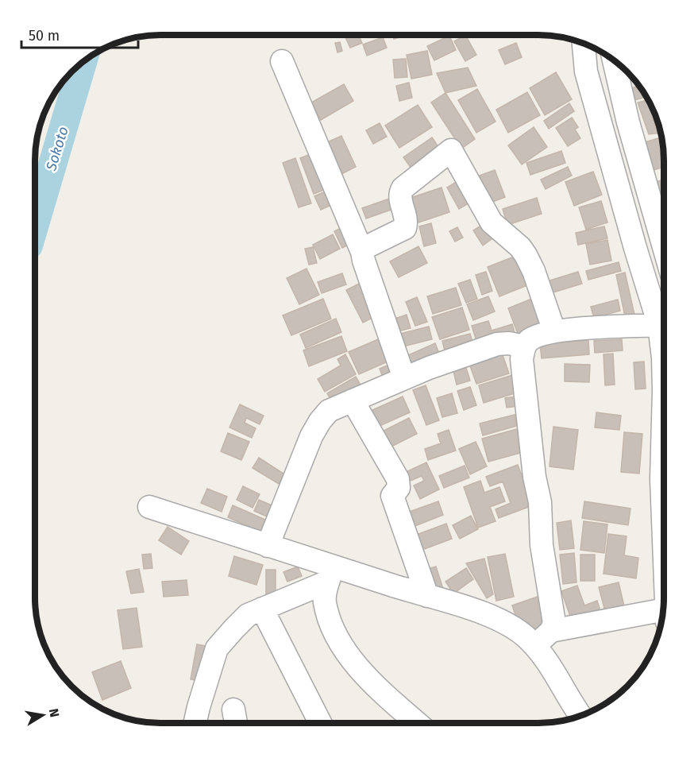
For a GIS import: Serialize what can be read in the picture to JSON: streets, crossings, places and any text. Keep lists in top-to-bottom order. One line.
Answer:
{"water":["Sokoto"],"scale_bar":"50 m","north":"right"}
